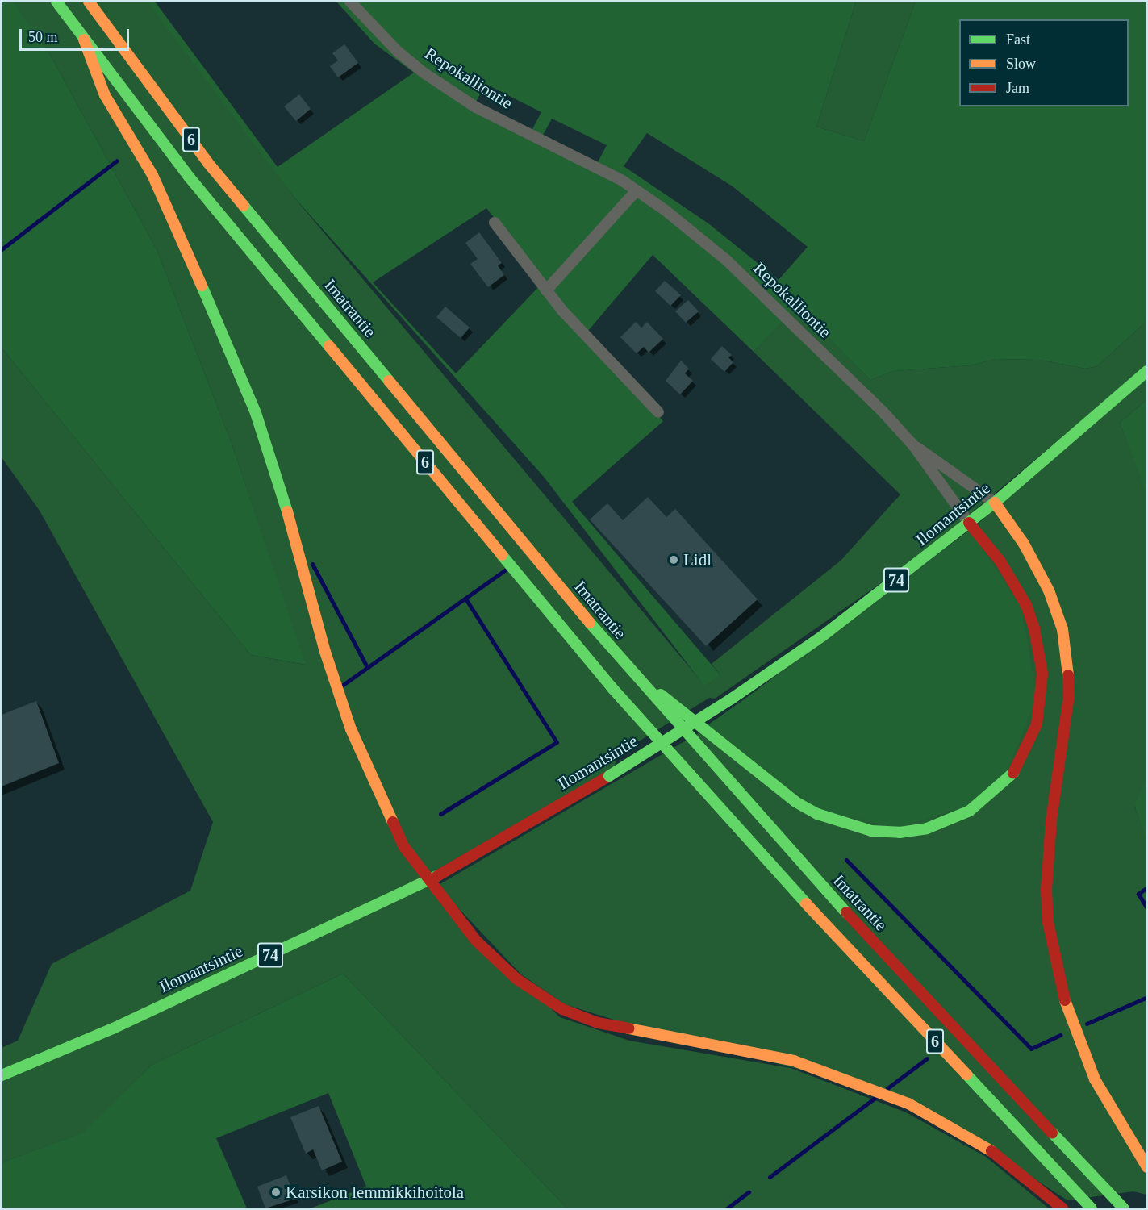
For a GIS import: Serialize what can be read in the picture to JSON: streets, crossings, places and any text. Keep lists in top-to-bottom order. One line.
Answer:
{"streets":{"main road":["6","Imatrantie","Ilomantsintie","74"],"street":["Repokalliontie"]},"crossings":[["Repokalliontie","Ilomantsintie"]],"places":["Lidl","Karsikon lemmikkihoitola"],"legend":["Fast","Slow","Jam"],"scale_bar":"50 m"}
